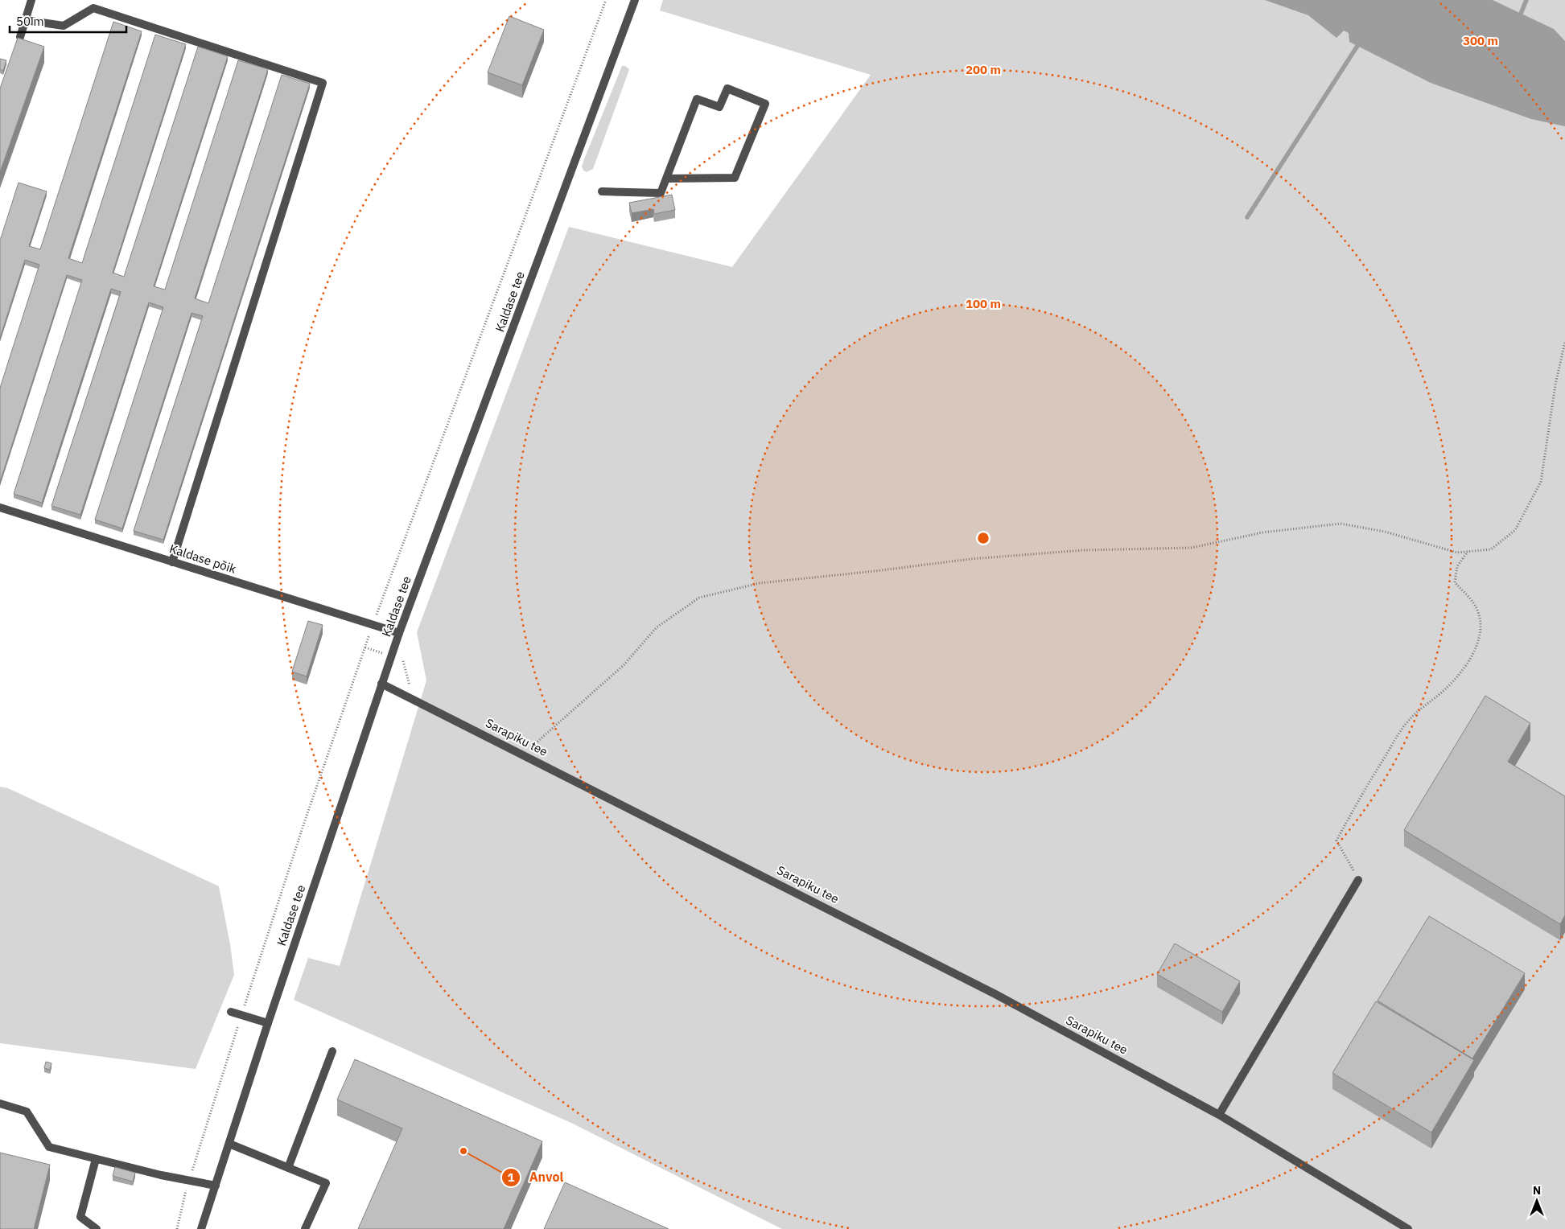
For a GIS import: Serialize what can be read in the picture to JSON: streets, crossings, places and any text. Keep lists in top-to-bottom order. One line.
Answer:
{"streets":{"street":["Kaldase tee","Kaldase põik","Sarapiku tee"]},"crossings":[["Kaldase tee","Kaldase põik"],["Kaldase tee","Sarapiku tee"]],"places":["Anvol"],"scale_bar":"50 m","north":"top","rings":["300 m","200 m","100 m"]}
